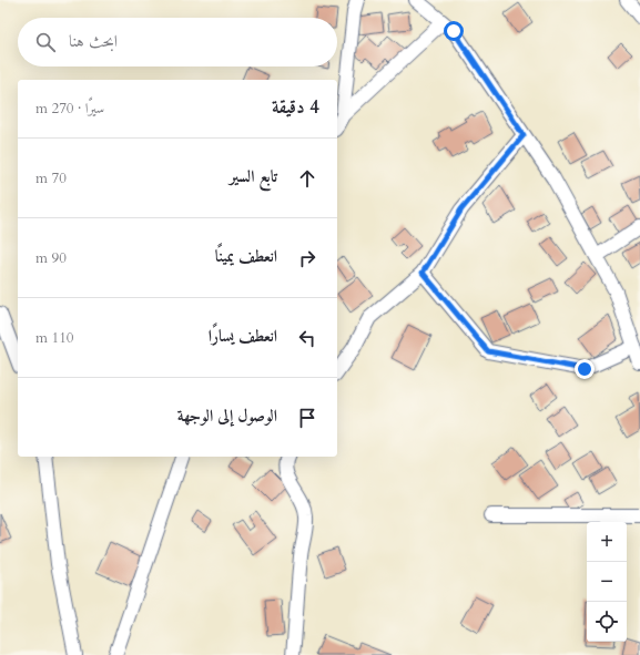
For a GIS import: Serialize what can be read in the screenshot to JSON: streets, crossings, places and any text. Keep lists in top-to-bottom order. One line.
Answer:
{"page":{"search":"ابحث هنا","heading":["4 دقيقة","سيرًا · 270 m"],"list":[["تابع السير","70 m"],["انعطف يمينًا","90 m"],["انعطف يسارًا","110 m"],"الوصول إلى الوجهة"],"map_buttons":["+","−"]}}
